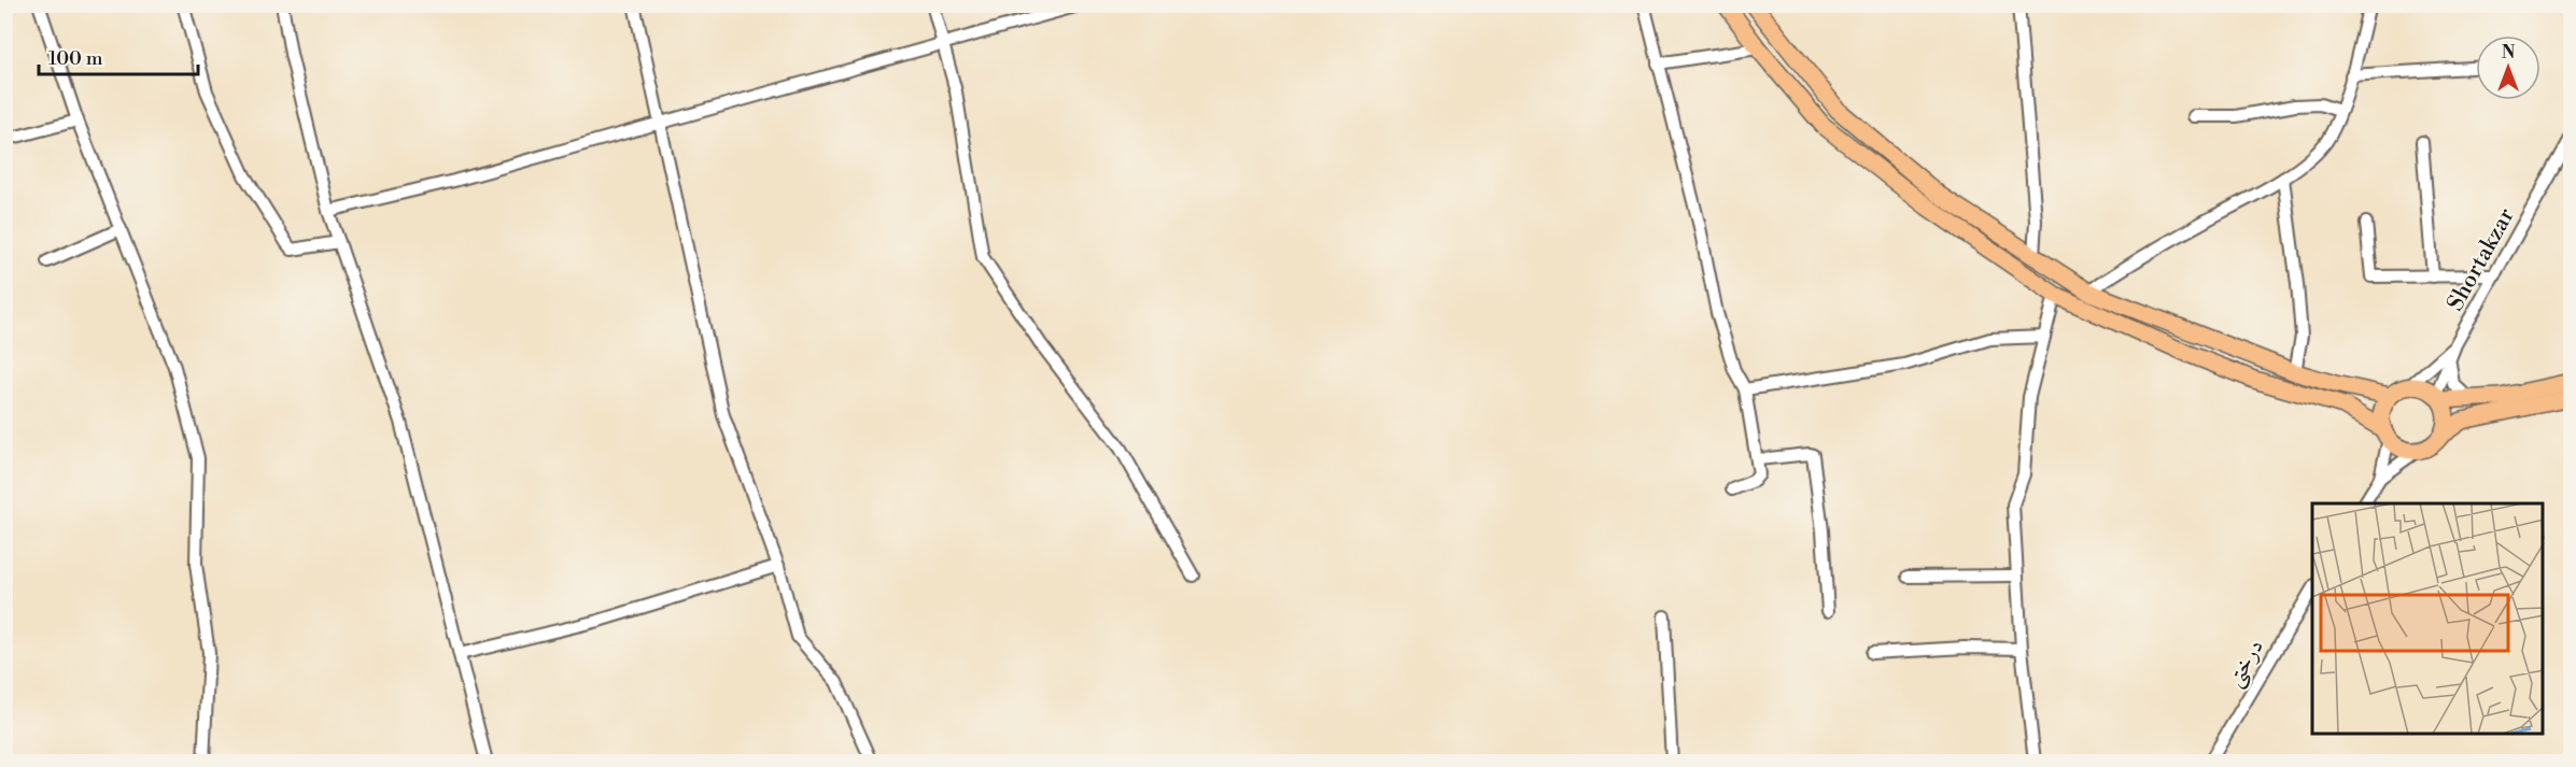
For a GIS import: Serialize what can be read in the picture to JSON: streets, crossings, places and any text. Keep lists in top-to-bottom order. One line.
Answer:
{"streets":{"street":["Shortakzar","درختی"]},"scale_bar":"100 m","north":"top"}
